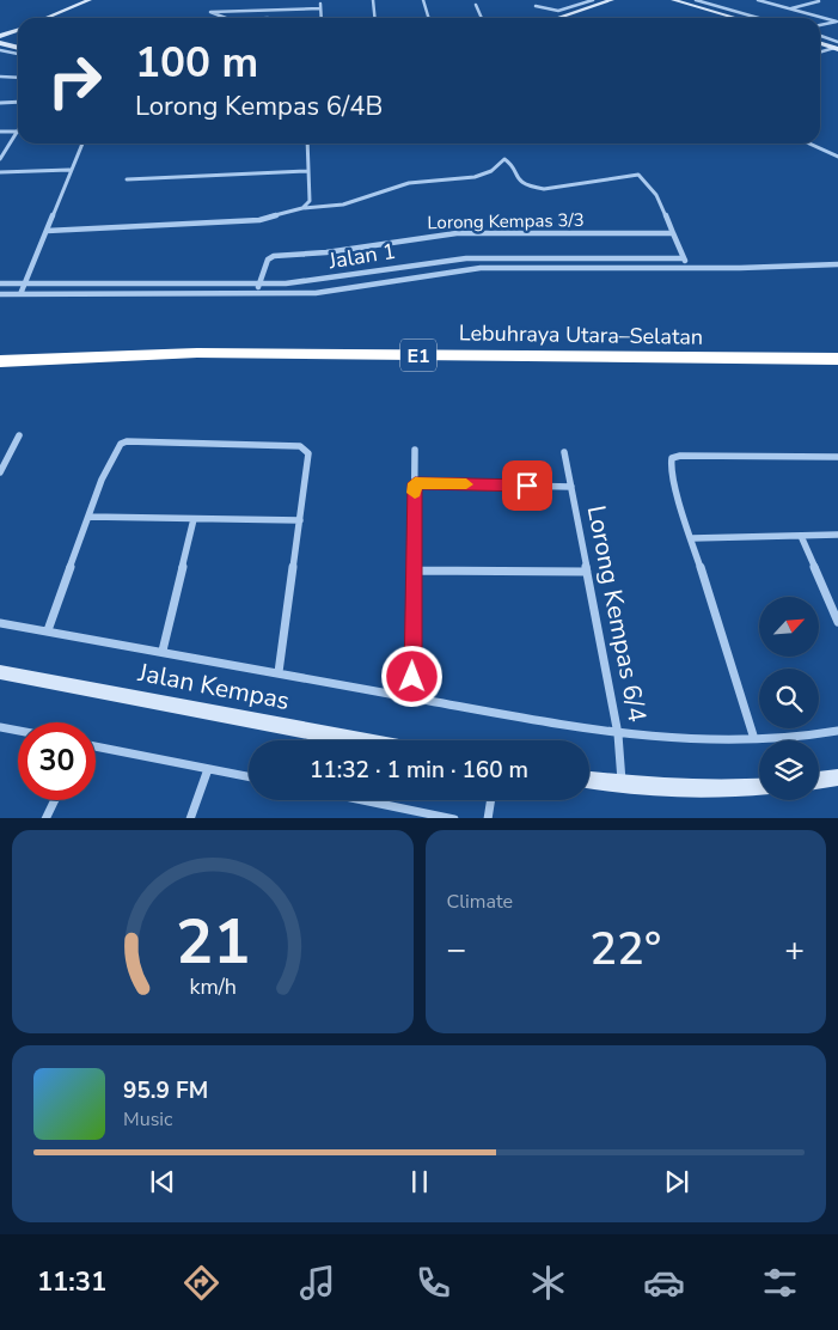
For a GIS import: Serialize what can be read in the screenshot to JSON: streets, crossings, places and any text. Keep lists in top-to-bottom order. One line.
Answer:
{"streets":{"highway":["Lebuhraya Utara–Selatan","E1"],"street":["Lorong Kempas 3/3","Jalan 1","Lorong Kempas 6/4","Jalan Kempas"]},"crossings":[["Lorong Kempas 3/3","Jalan 1"]],"north":"top right","page":{"turn":["100 m","Lorong Kempas 6/4B"],"limit":"30","trip":"11:32 · 1 min · 160 m","tile":"Climate","heat":["−","22°","+"],"song":["95.9 FM","Music"],"tabs":"11:31","gauge":["21","km/h"]}}
